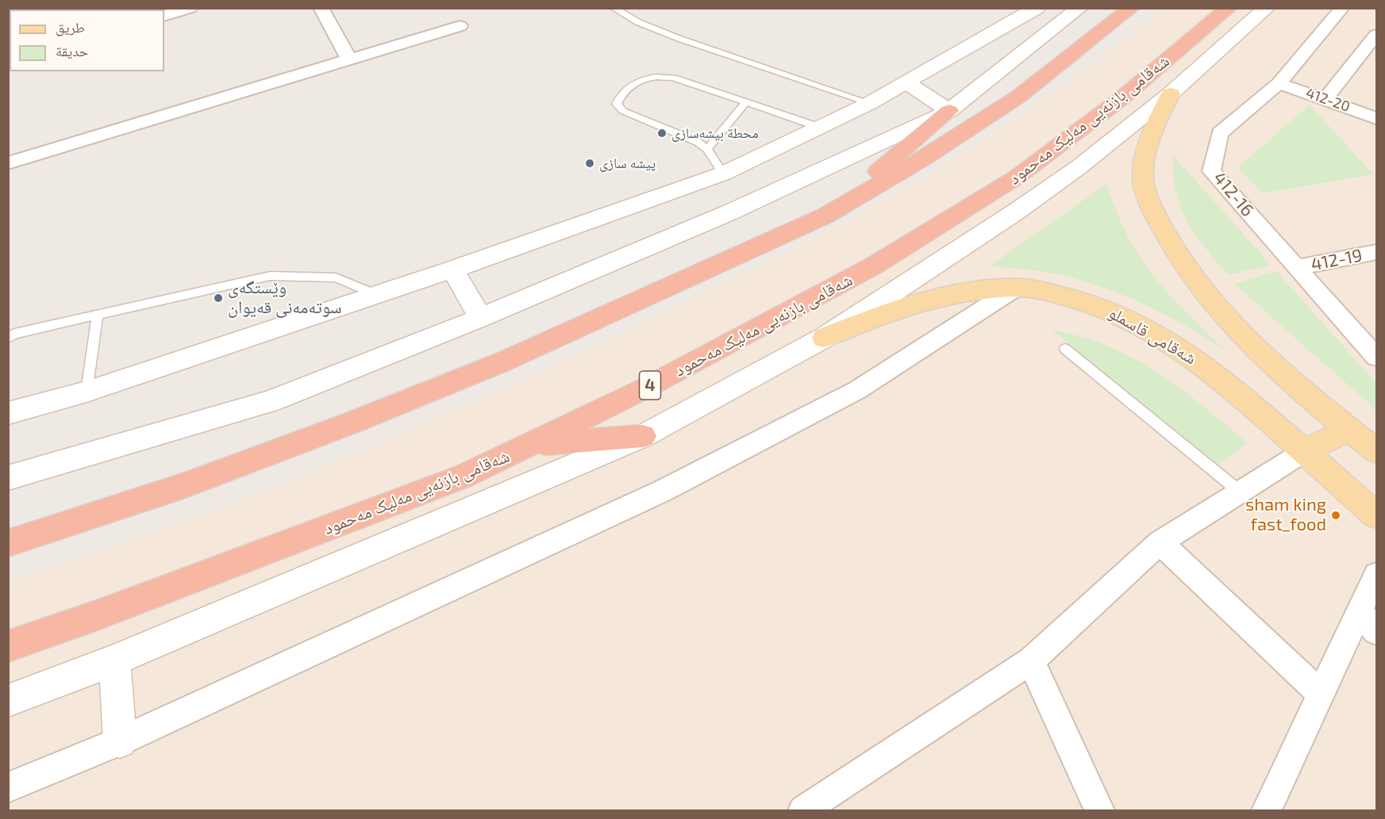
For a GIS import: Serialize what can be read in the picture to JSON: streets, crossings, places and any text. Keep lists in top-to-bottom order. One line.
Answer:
{"streets":{"highway":["شەقامی بازنەیی مەلیک مەحمود","4"],"main road":["شەقامی قاسملو"],"street":["412-20","412-16","412-19"]},"crossings":[["412-20","412-16"],["412-16","412-19"]],"places":["محطة بیشەسازی","پیشه سازی","وێستگەی سوتەمەنی قەیوان","sham king fast_food"],"legend":["طريق","حديقة"]}
